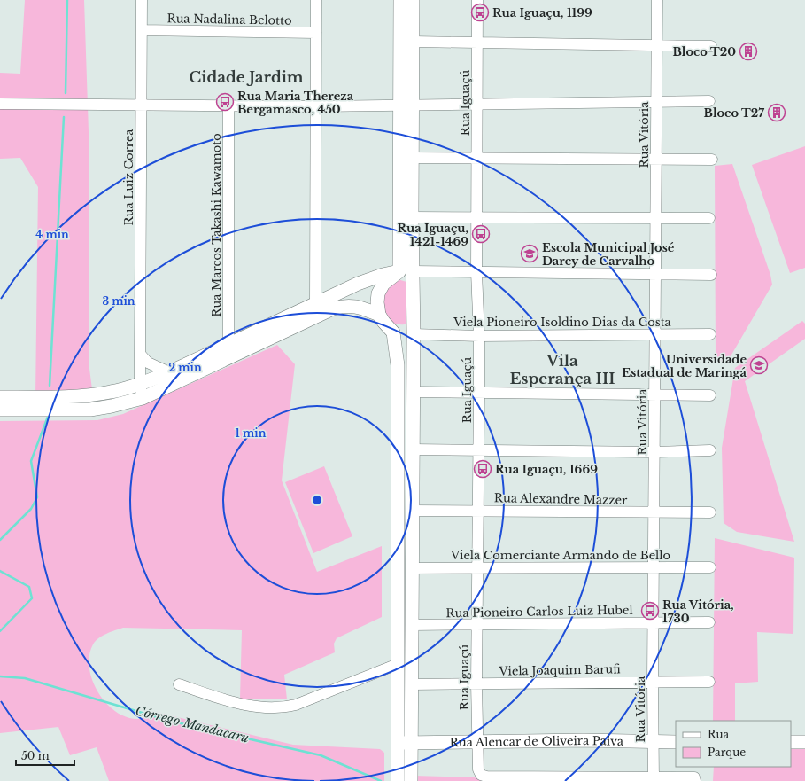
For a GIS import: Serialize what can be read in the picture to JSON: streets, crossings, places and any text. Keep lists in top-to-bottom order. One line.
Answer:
{"streets":{"main road":["Rua Alencar de Oliveira Paiva"],"street":["Rua Nadalina Belotto","Rua Iguaçú","Rua Vitória","Rua Luiz Correa","Rua Marcos Takashi Kawamoto","Viela Pioneiro Isoldino Dias da Costa","Rua Alexandre Mazzer","Viela Comerciante Armando de Bello","Rua Pioneiro Carlos Luiz Hubel","Viela Joaquim Barufi"]},"crossings":[["Rua Nadalina Belotto","Rua Luiz Correa"],["Rua Iguaçú","Rua Vitória"],["Rua Iguaçú","Viela Pioneiro Isoldino Dias da Costa"],["Rua Iguaçú","Rua Alexandre Mazzer"],["Rua Iguaçú","Viela Comerciante Armando de Bello"],["Rua Iguaçú","Rua Pioneiro Carlos Luiz Hubel"],["Rua Iguaçú","Viela Joaquim Barufi"],["Rua Iguaçú","Rua Alencar de Oliveira Paiva"],["Rua Vitória","Viela Pioneiro Isoldino Dias da Costa"],["Rua Vitória","Rua Alexandre Mazzer"],["Rua Vitória","Viela Comerciante Armando de Bello"],["Rua Vitória","Rua Pioneiro Carlos Luiz Hubel"],["Rua Vitória","Viela Joaquim Barufi"],["Rua Vitória","Rua Alencar de Oliveira Paiva"]],"districts":["Cidade Jardim","Vila Esperança III"],"water":["Córrego Mandacaru"],"places":{"bus stop":["Rua Iguaçu, 1199","Rua Maria Thereza Bergamasco, 450","Rua Iguaçu, 1421-1469","Rua Iguaçu, 1669","Rua Vitória, 1730"],"building":["Bloco T20","Bloco T27"],"school or university":["Escola Municipal José Darcy de Carvalho","Universidade Estadual de Maringá"]},"legend":["Rua","Parque"],"scale_bar":"50 m","rings":["4 min","3 min","2 min","1 min"]}
